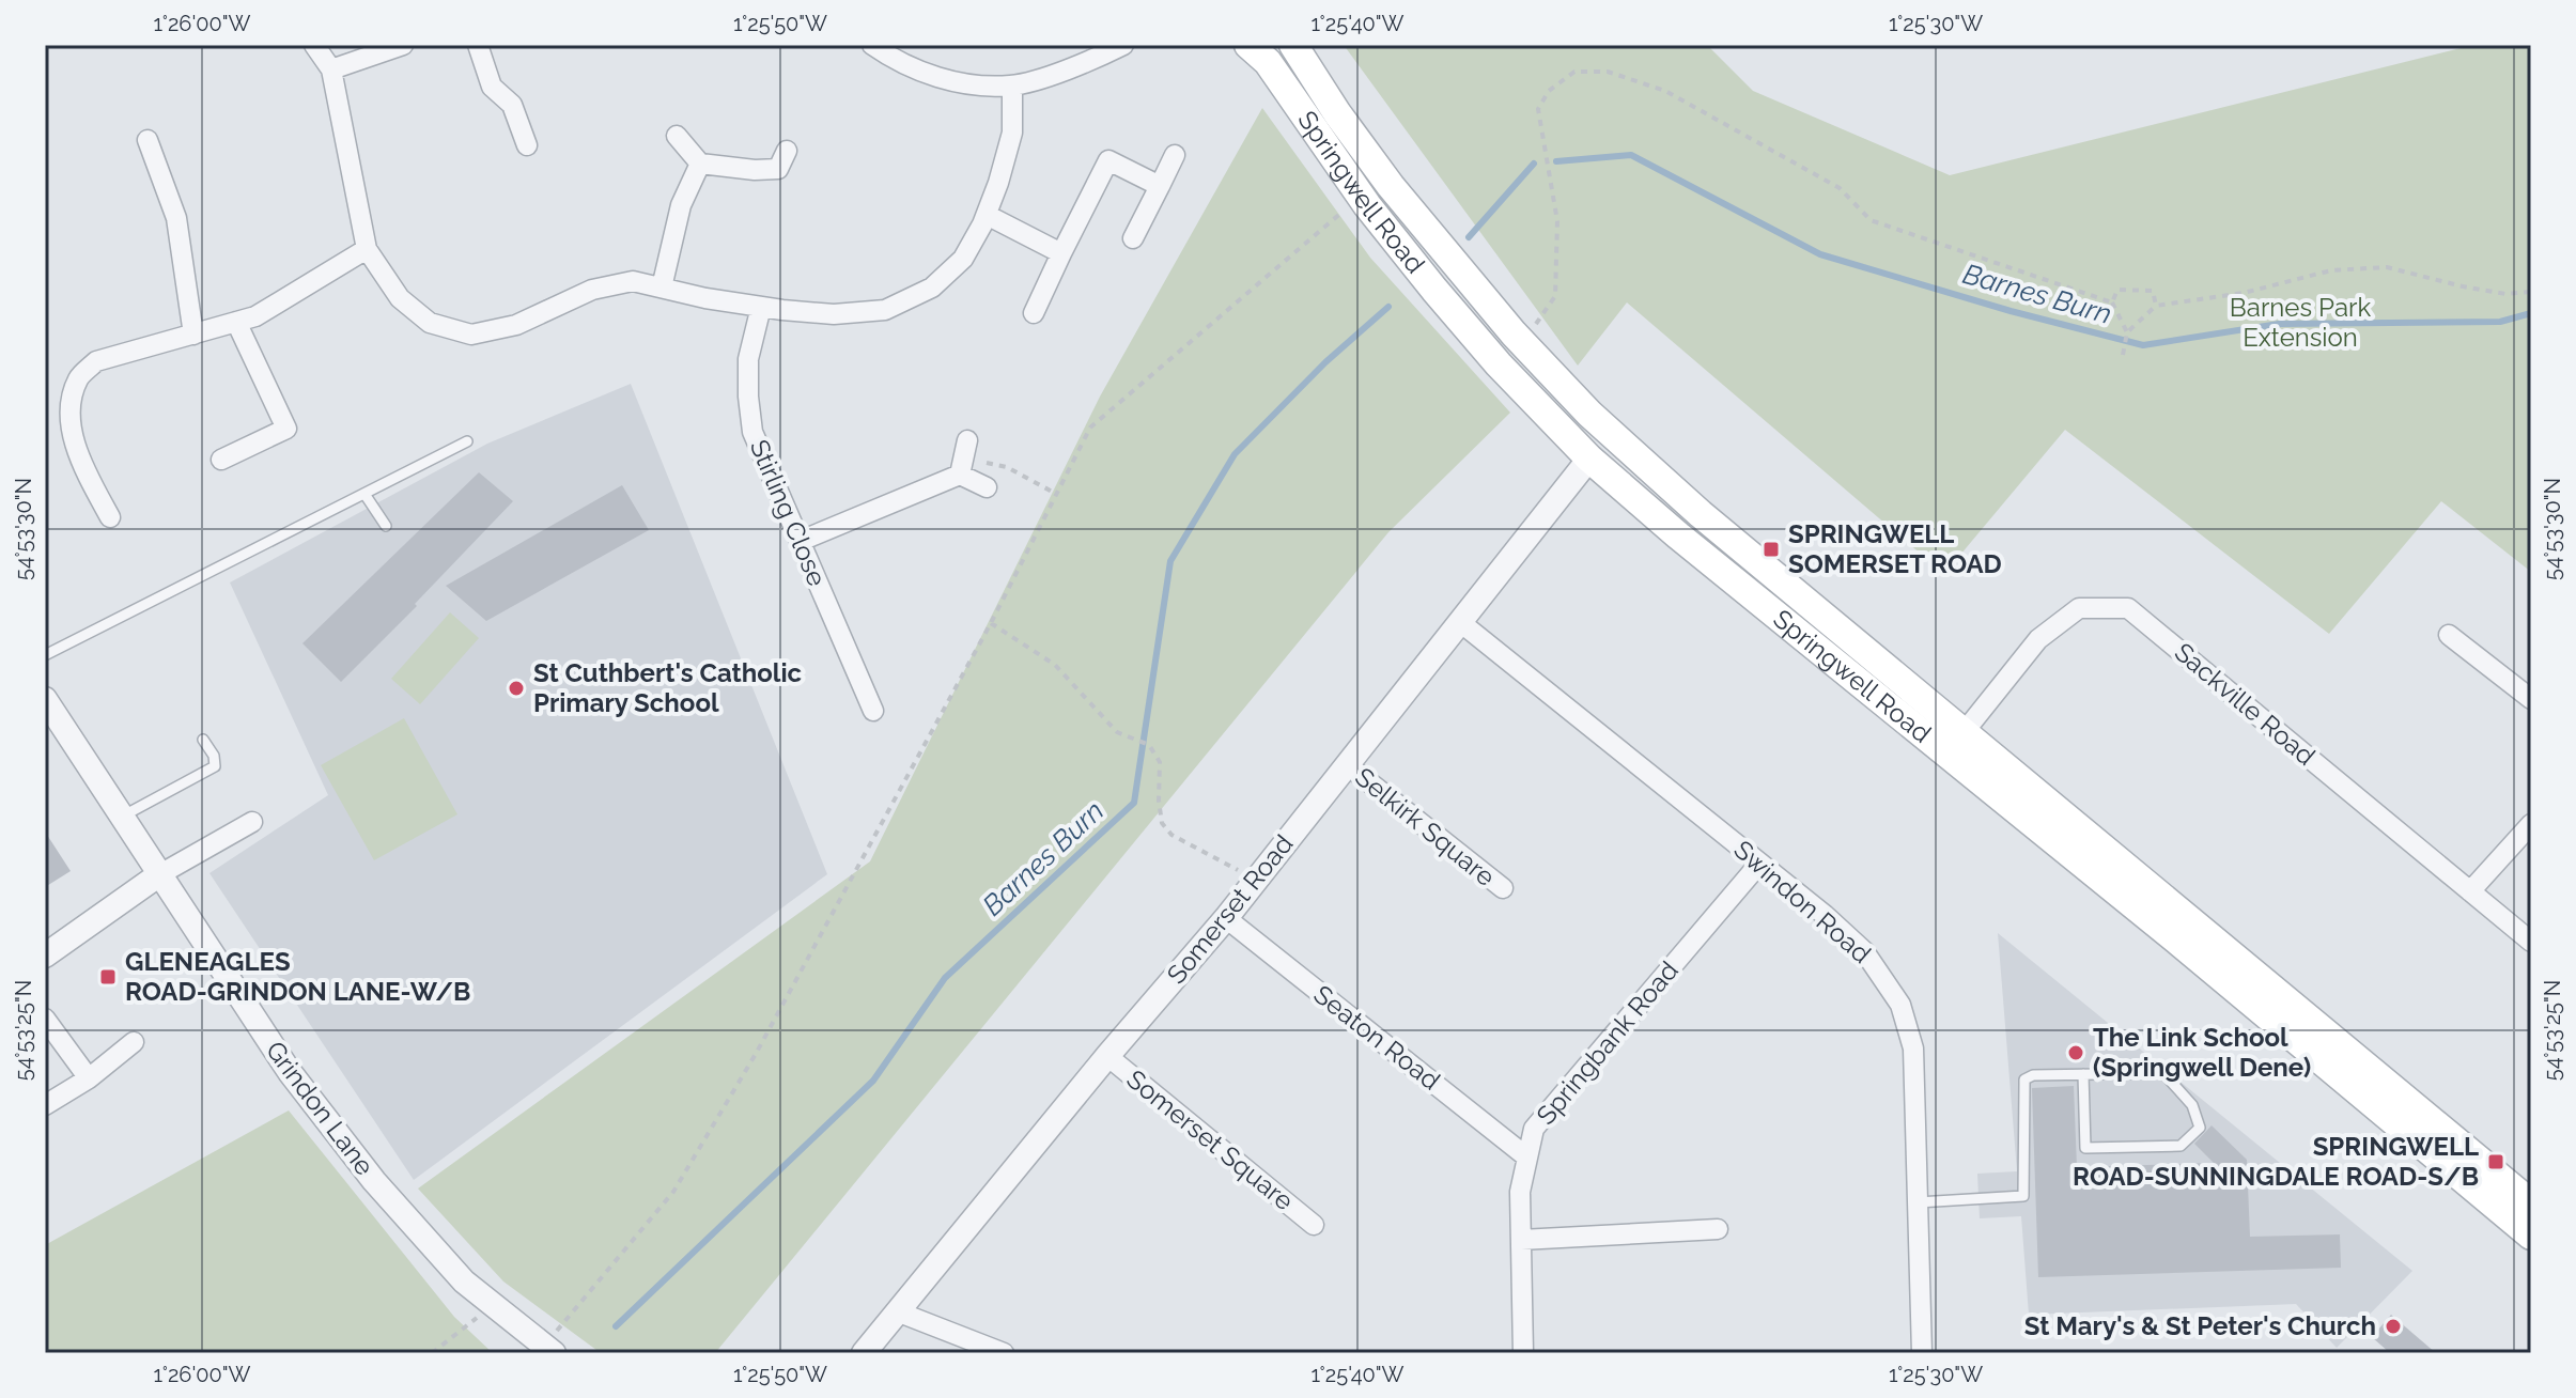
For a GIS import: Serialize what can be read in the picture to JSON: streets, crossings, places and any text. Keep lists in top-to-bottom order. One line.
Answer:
{"streets":{"main road":["Springwell Road"],"street":["Stirling Close","Sackville Road","Selkirk Square","Swindon Road","Somerset Road","Seaton Road","Springbank Road","Grindon Lane","Somerset Square"]},"crossings":[["Springwell Road","Sackville Road"],["Springwell Road","Somerset Road"],["Selkirk Square","Somerset Road"],["Swindon Road","Somerset Road"],["Swindon Road","Springbank Road"],["Somerset Road","Seaton Road"],["Somerset Road","Somerset Square"],["Seaton Road","Springbank Road"]],"water":["Barnes Burn"],"parks":["Barnes Park Extension"],"places":{"transit":["SPRINGWELL SOMERSET ROAD","GLENEAGLES ROAD-GRINDON LANE-W/B","SPRINGWELL ROAD-SUNNINGDALE ROAD-S/B"],"other":["St Cuthbert's Catholic Primary School","The Link School (Springwell Dene)","St Mary's & St Peter's Church"]},"coordinates":["1°26'00\"W","1°25'50\"W","1°25'40\"W","1°25'30\"W","54°53'30\"N","54°53'25\"N"]}
